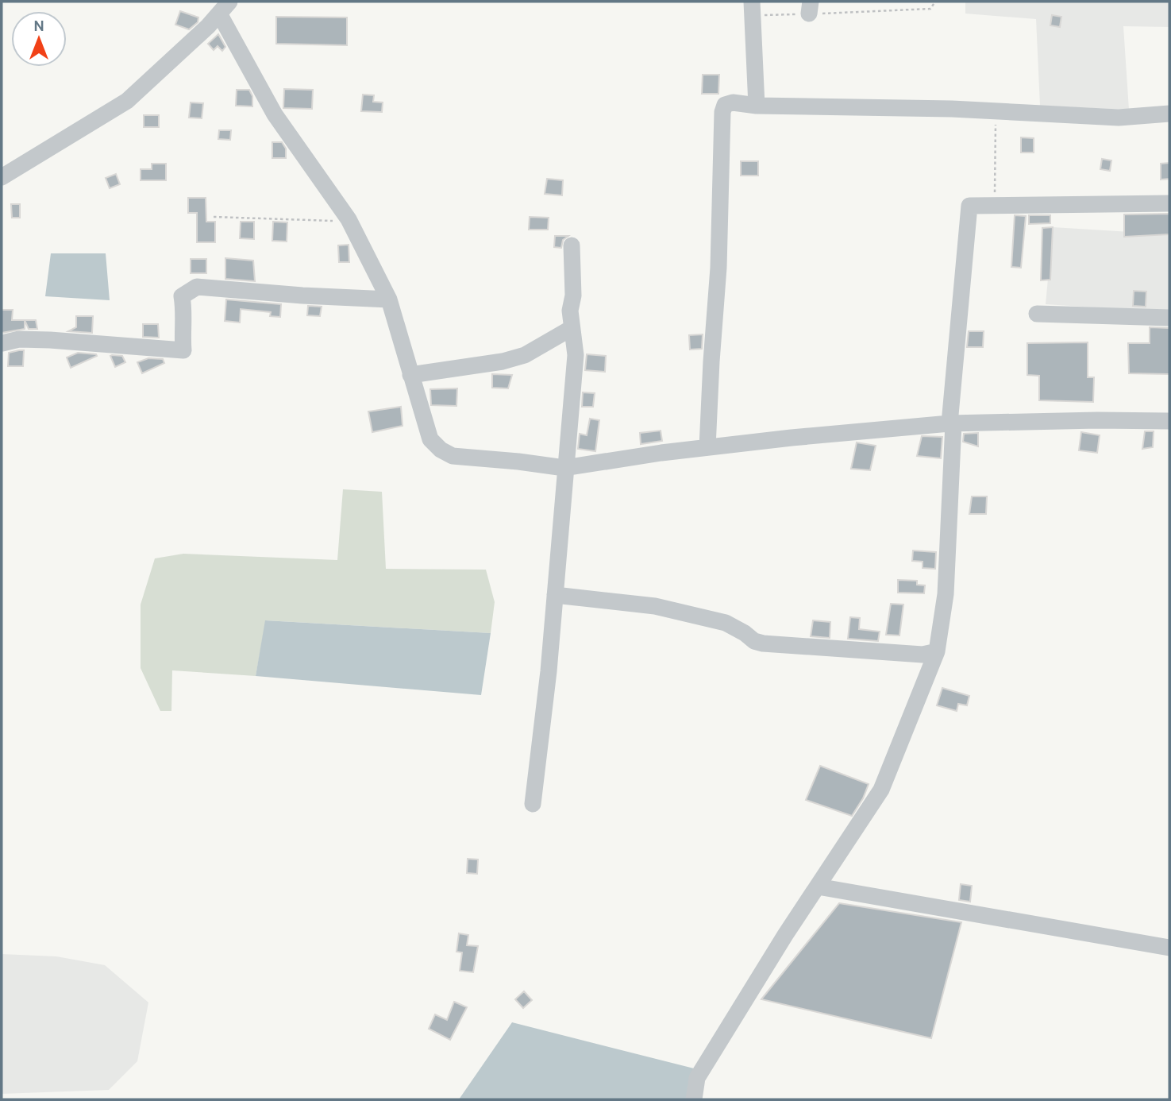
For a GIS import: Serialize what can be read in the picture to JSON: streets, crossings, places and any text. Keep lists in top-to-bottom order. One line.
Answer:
{"north":"top"}
